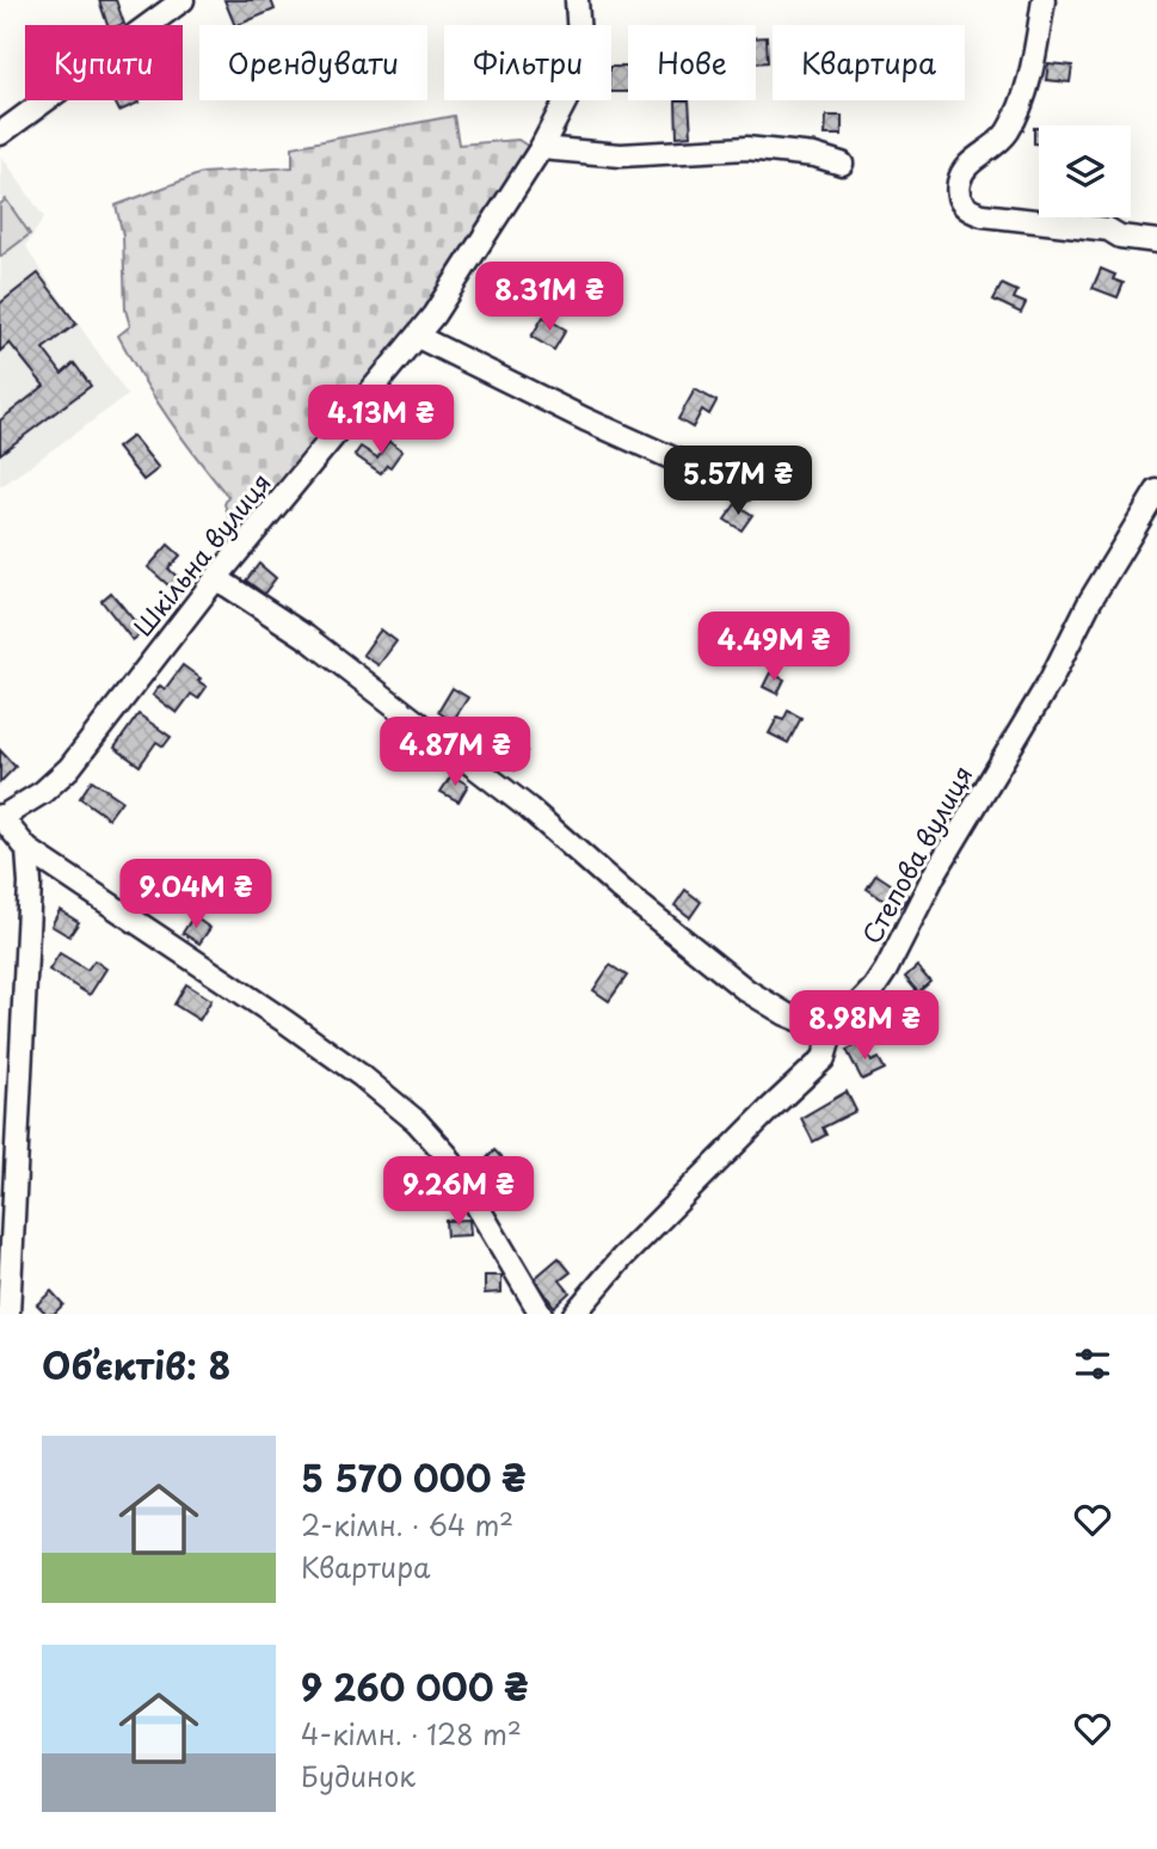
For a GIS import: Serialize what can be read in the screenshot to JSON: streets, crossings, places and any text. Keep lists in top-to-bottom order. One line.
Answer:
{"streets":{"street":["Шкільна вулиця","Степова вулиця"]},"page":{"chip":["Купити","Орендувати","Фільтри","Нове","Квартира"],"price":["8.31M ₴","4.13M ₴","5.57M ₴","4.49M ₴","4.87M ₴","9.04M ₴","8.98M ₴","9.26M ₴"],"heading":"Об’єктів: 8","list":[{"name":"5 570 000 ₴","note":"2-кімн. · 64 m² · Квартира"},{"name":"9 260 000 ₴","note":"4-кімн. · 128 m² · Будинок"}]}}
